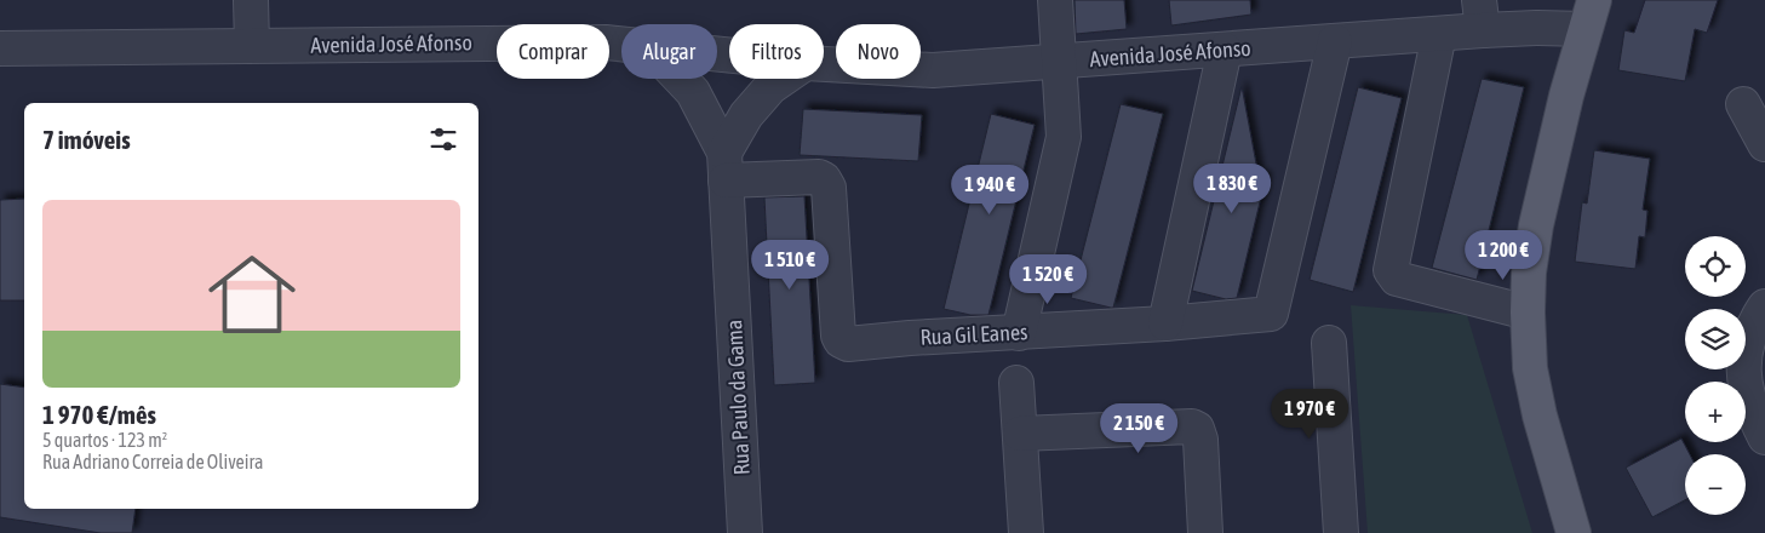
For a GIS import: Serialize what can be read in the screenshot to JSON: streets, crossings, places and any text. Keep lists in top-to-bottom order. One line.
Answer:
{"streets":{"street":["Avenida José Afonso","Rua Gil Eanes","Rua Paulo da Gama"]},"crossings":[["Avenida José Afonso","Rua Gil Eanes"],["Rua Gil Eanes","Rua Paulo da Gama"]],"page":{"chip":["Comprar","Alugar","Filtros","Novo"],"heading":"7 imóveis","price":["1 830 €","1 940 €","1 200 €","1 510 €","1 520 €","1 970 €","2 150 €"],"list":[{"name":"1 970 €/mês","note":"5 quartos · 123 m² · Rua Adriano Correia de Oliveira"}],"map_buttons":["+","−"]}}
